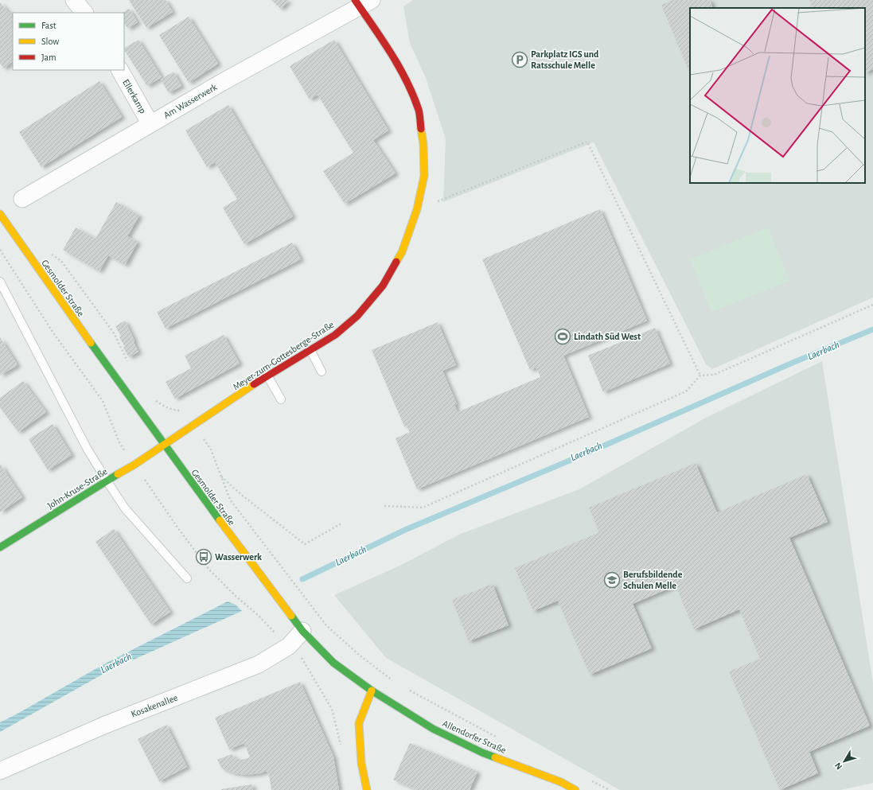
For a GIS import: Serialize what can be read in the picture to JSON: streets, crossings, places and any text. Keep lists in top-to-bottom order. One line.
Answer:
{"streets":{"street":["Ellerkamp","Am Wasserwerk","Gesmolder Straße","Meyer-zum-Gottesberge-Straße","John-Kruse-Straße","Kosakenallee","Allendorfer Straße"]},"crossings":[["Ellerkamp","Am Wasserwerk"],["Am Wasserwerk","Meyer-zum-Gottesberge-Straße"],["Gesmolder Straße","Meyer-zum-Gottesberge-Straße"],["Gesmolder Straße","John-Kruse-Straße"],["Gesmolder Straße","Kosakenallee"],["Gesmolder Straße","Allendorfer Straße"],["Meyer-zum-Gottesberge-Straße","John-Kruse-Straße"]],"water":["Laerbach"],"places":{"parking":["Parkplatz IGS und Ratsschule Melle"],"sports":["Lindath Süd West"],"bus stop":["Wasserwerk"],"school or university":["Berufsbildende Schulen Melle"]},"legend":["Fast","Slow","Jam"],"north":"bottom left"}
